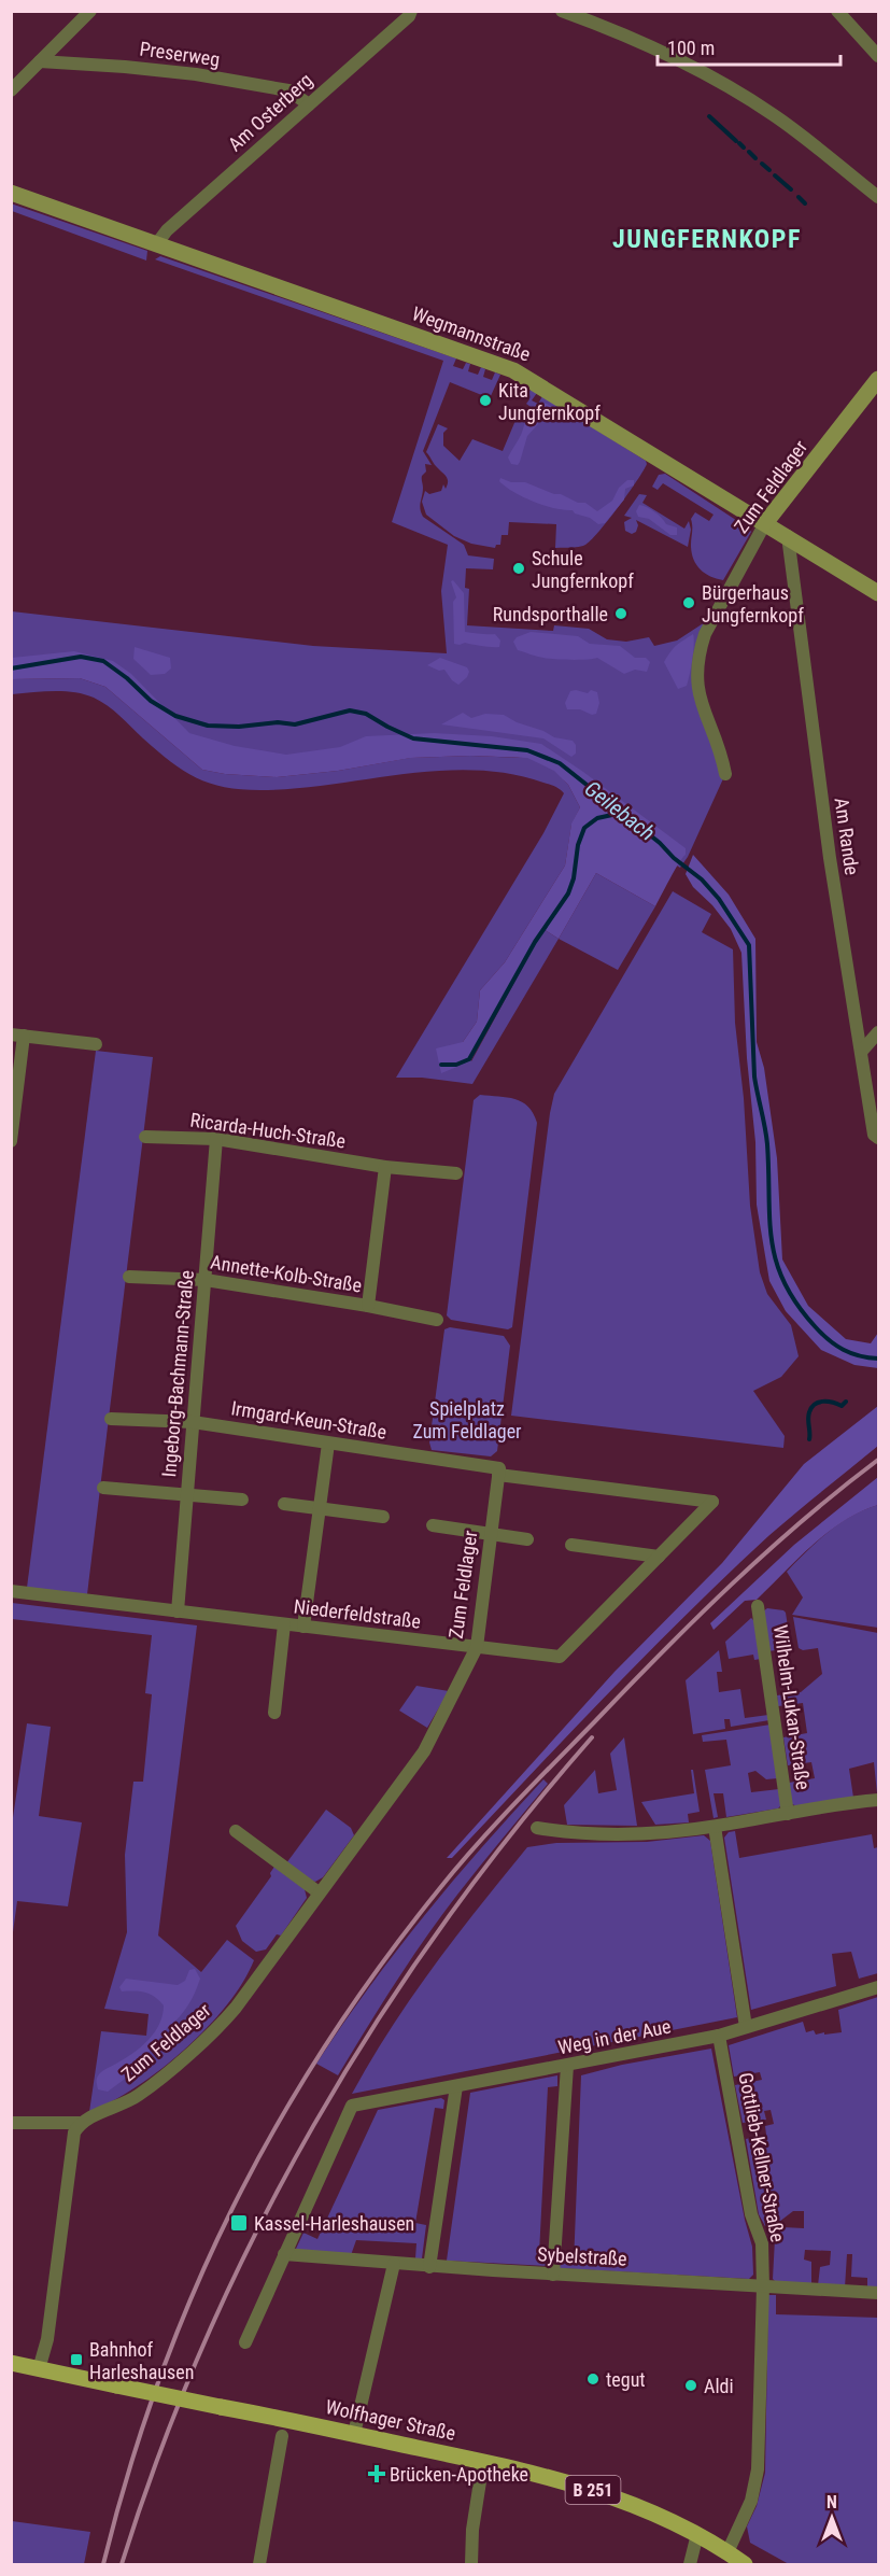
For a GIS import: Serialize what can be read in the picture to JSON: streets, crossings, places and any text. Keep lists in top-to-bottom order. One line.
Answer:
{"streets":{"main road":["Wolfhager Straße","B 251"],"street":["Preserweg","Am Osterberg","Wegmannstraße","Zum Feldlager","Am Rande","Ricarda-Huch-Straße","Annette-Kolb-Straße","Ingeborg-Bachmann-Straße","Irmgard-Keun-Straße","Niederfeldstraße","Wilhelm-Lukan-Straße","Weg in der Aue","Gottlieb-Kellner-Straße","Sybelstraße"]},"crossings":[["Preserweg","Am Osterberg"],["Am Osterberg","Wegmannstraße"],["Wegmannstraße","Zum Feldlager"],["Wegmannstraße","Am Rande"],["Zum Feldlager","Irmgard-Keun-Straße"],["Zum Feldlager","Niederfeldstraße"],["Ricarda-Huch-Straße","Ingeborg-Bachmann-Straße"],["Annette-Kolb-Straße","Ingeborg-Bachmann-Straße"],["Ingeborg-Bachmann-Straße","Irmgard-Keun-Straße"],["Ingeborg-Bachmann-Straße","Niederfeldstraße"],["Irmgard-Keun-Straße","Niederfeldstraße"],["Weg in der Aue","Gottlieb-Kellner-Straße"],["Weg in der Aue","Sybelstraße"],["Gottlieb-Kellner-Straße","Sybelstraße"],["Gottlieb-Kellner-Straße","Wolfhager Straße"]],"districts":["JUNGFERNKOPF"],"water":["Geilebach"],"parks":["Spielplatz Zum Feldlager"],"places":{"other":["Kita Jungfernkopf","Schule Jungfernkopf","Bürgerhaus Jungfernkopf","Rundsporthalle","tegut","Aldi"],"transit":["Kassel-Harleshausen","Bahnhof Harleshausen"],"health":["Brücken-Apotheke"]},"scale_bar":"100 m","north":"top"}
